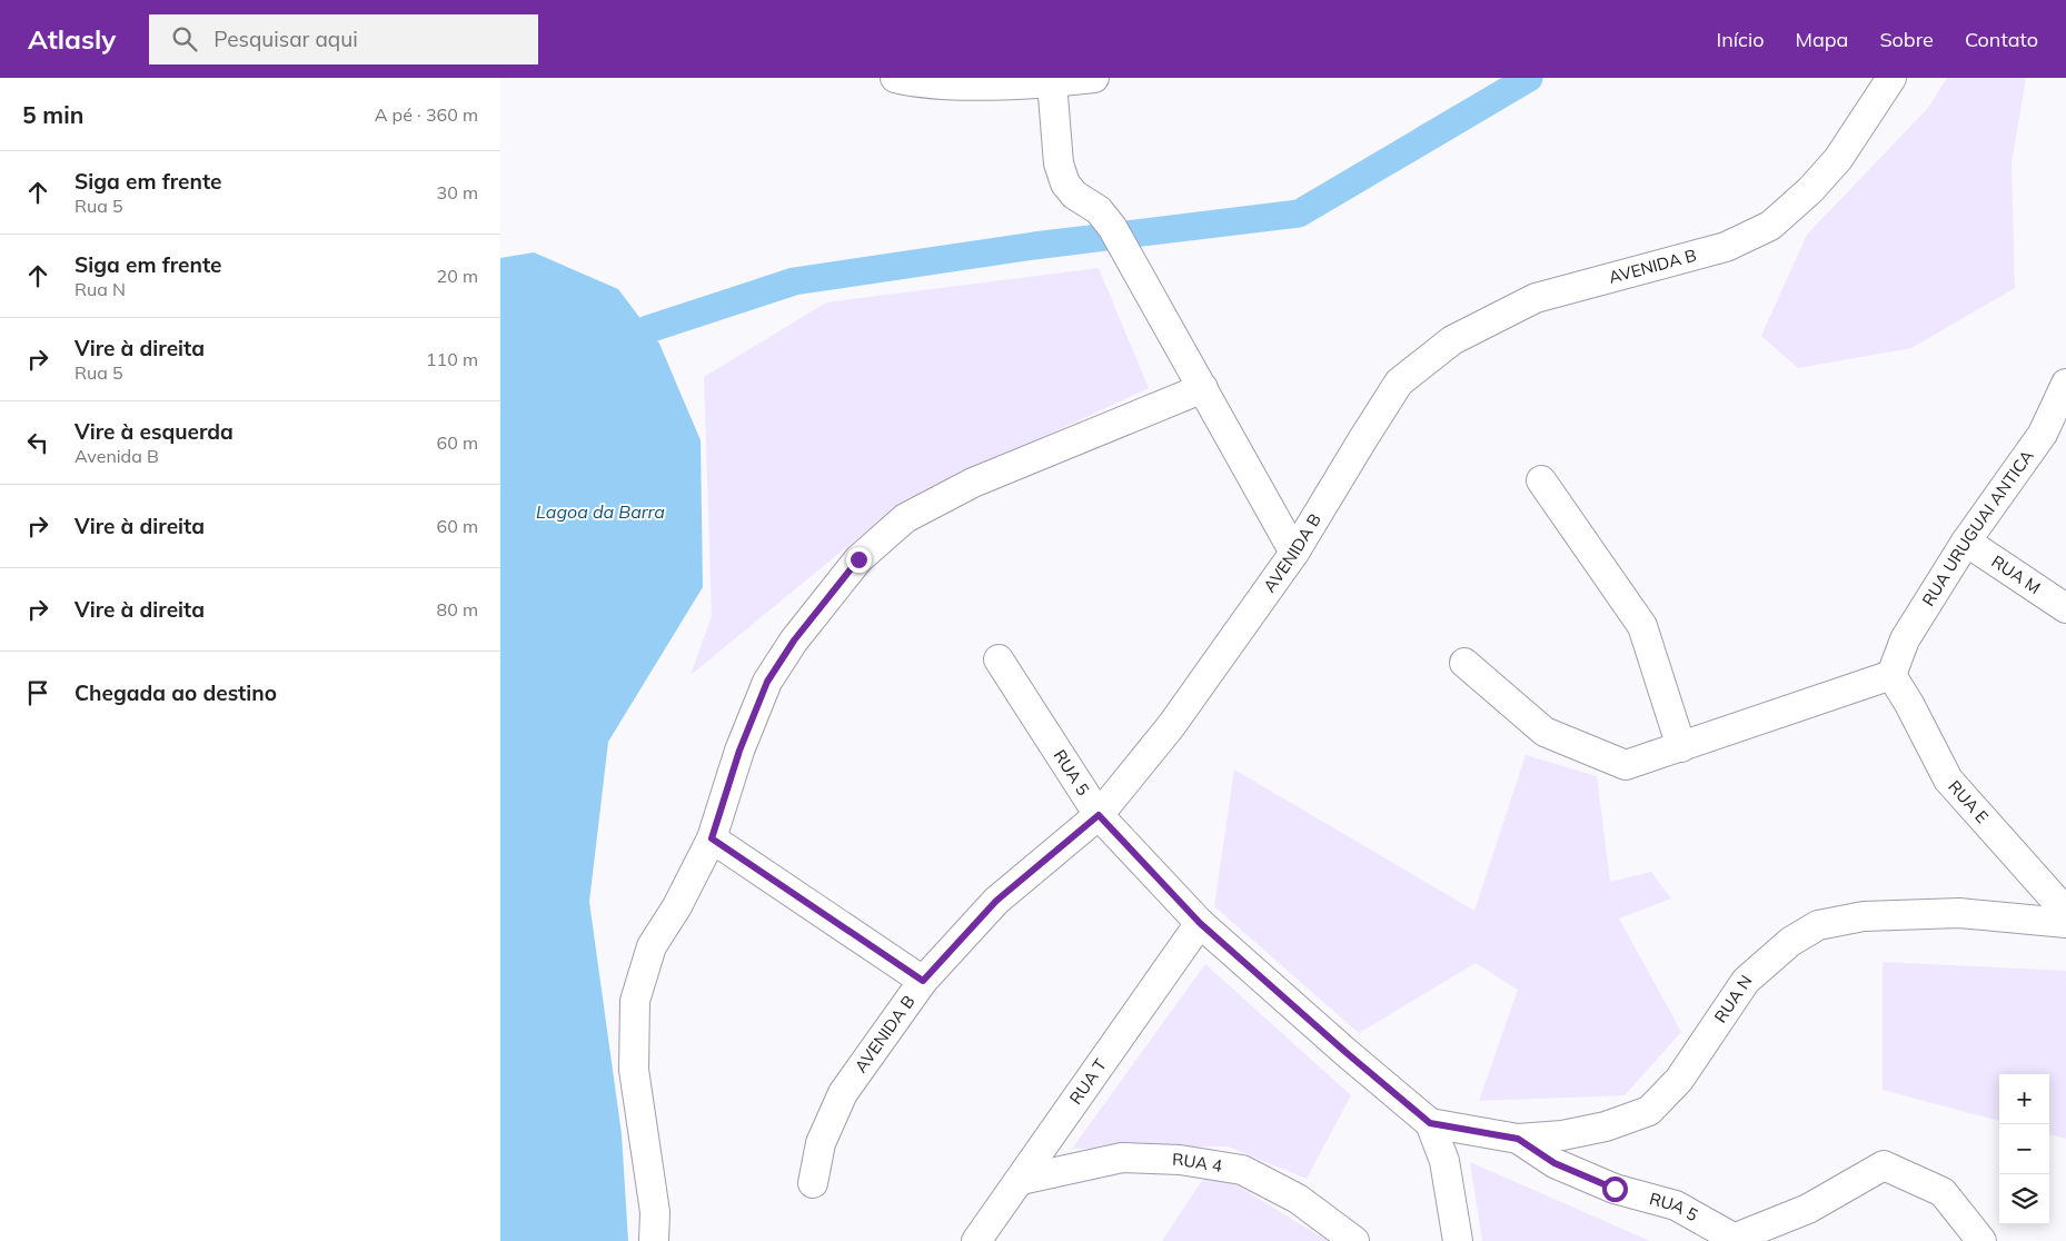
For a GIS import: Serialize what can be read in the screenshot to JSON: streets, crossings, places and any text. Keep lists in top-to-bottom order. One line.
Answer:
{"streets":{"street":["AVENIDA B","RUA URUGUAI ANTICA","RUA M","RUA 5","RUA E","RUA N","RUA T","RUA 4"]},"crossings":[["AVENIDA B","RUA 5"],["RUA URUGUAI ANTICA","RUA M"],["RUA URUGUAI ANTICA","RUA E"],["RUA 5","RUA N"],["RUA 5","RUA T"],["RUA T","RUA 4"]],"water":["Lagoa da Barra"],"page":{"header":"Atlasly","search":"Pesquisar aqui","nav":["Início","Mapa","Sobre","Contato"],"heading":["5 min","A pé · 360 m"],"list":[["Siga em frente","Rua 5","30 m"],["Siga em frente","Rua N","20 m"],["Vire à direita","Rua 5","110 m"],["Vire à esquerda","Avenida B","60 m"],["Vire à direita","60 m"],["Vire à direita","80 m"],"Chegada ao destino"],"map_buttons":["+","−"]}}
